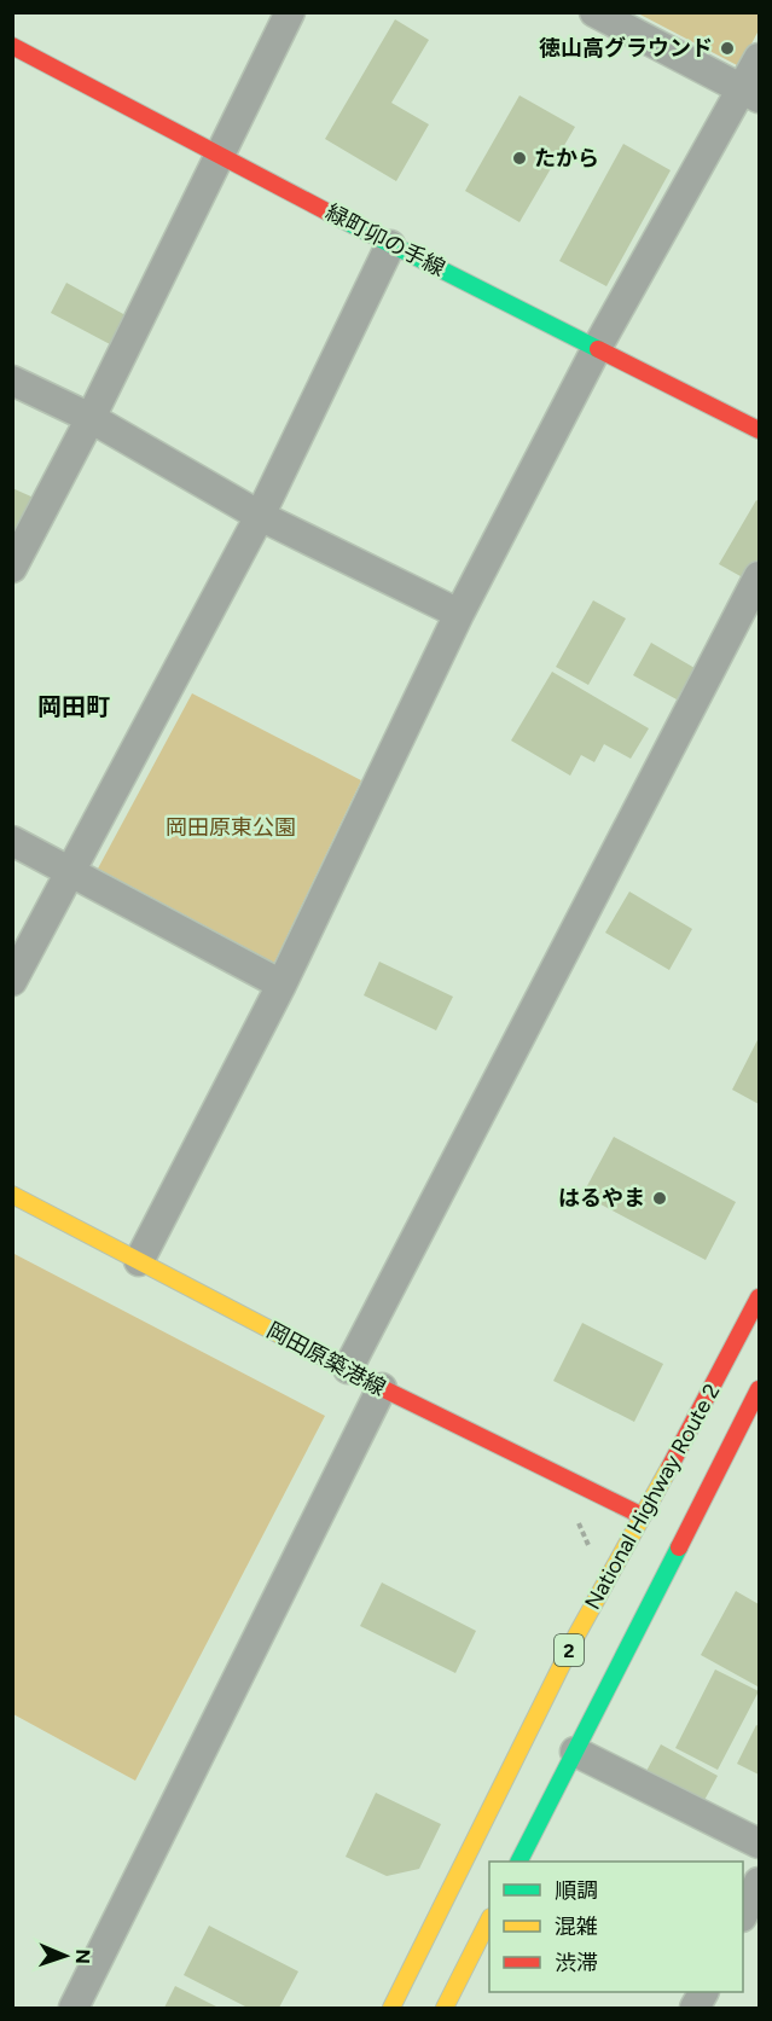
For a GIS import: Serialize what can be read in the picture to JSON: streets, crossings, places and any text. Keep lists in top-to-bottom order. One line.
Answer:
{"streets":{"main road":["緑町卯の手線","岡田原築港線","National Highway Route 2","2"]},"crossings":[["岡田原築港線","National Highway Route 2"]],"districts":["岡田町"],"parks":["岡田原東公園"],"places":["徳山高グラウンド","たから","はるやま"],"legend":["順調","混雑","渋滞"],"north":"right"}
